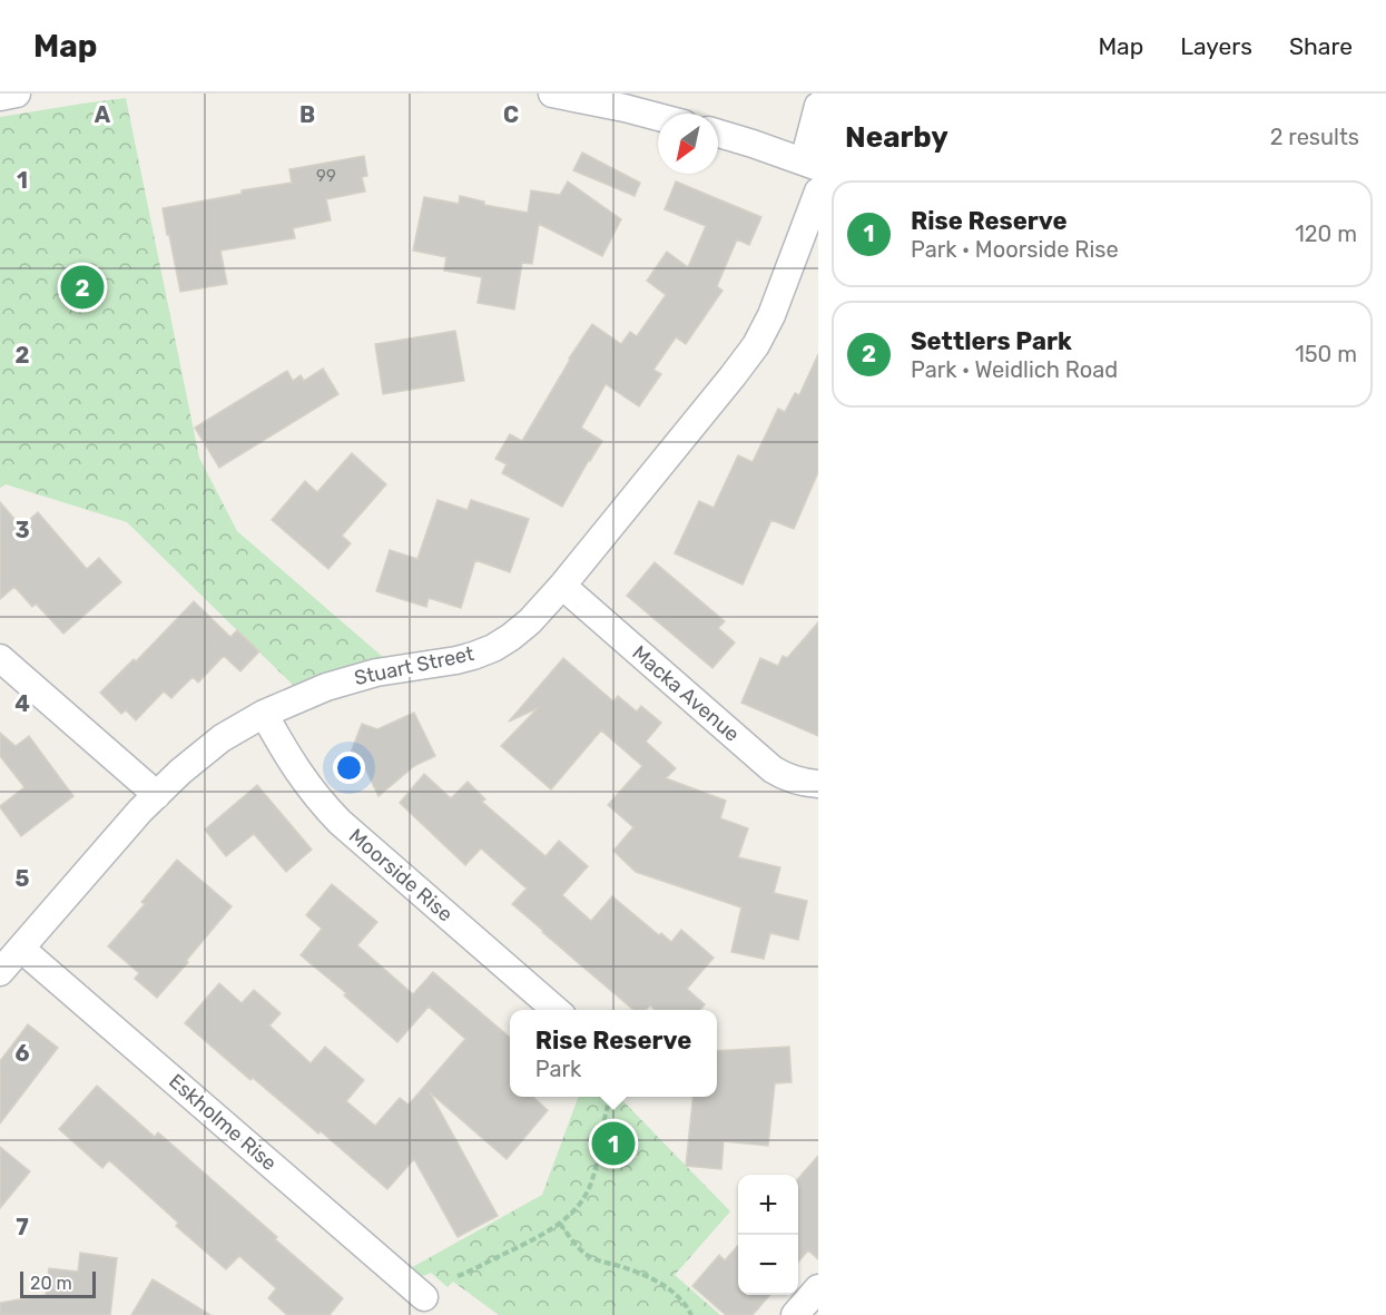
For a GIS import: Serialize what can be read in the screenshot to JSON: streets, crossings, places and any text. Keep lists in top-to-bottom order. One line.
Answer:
{"streets":{"street":["Stuart Street","Macka Avenue","Moorside Rise","Eskholme Rise"]},"crossings":[["Stuart Street","Macka Avenue"],["Stuart Street","Moorside Rise"],["Stuart Street","Eskholme Rise"]],"house_numbers":["99"],"scale_bar":"20 m","north":"bottom left","page":{"header":"Map","nav":["Map","Layers","Share"],"heading":["Nearby","2 results"],"list":[{"mark":"1","name":"Rise Reserve","note":"Park · Moorside Rise","value":"120 m"},{"mark":"2","name":"Settlers Park","note":"Park · Weidlich Road","value":"150 m"}],"pins":["2","1"],"popup":["Rise Reserve","Park"],"map_buttons":["+","−"],"scale":"20 m"},"grid":{"columns":["A","B","C"],"rows":["1","2","3","4","5","6","7"]}}
